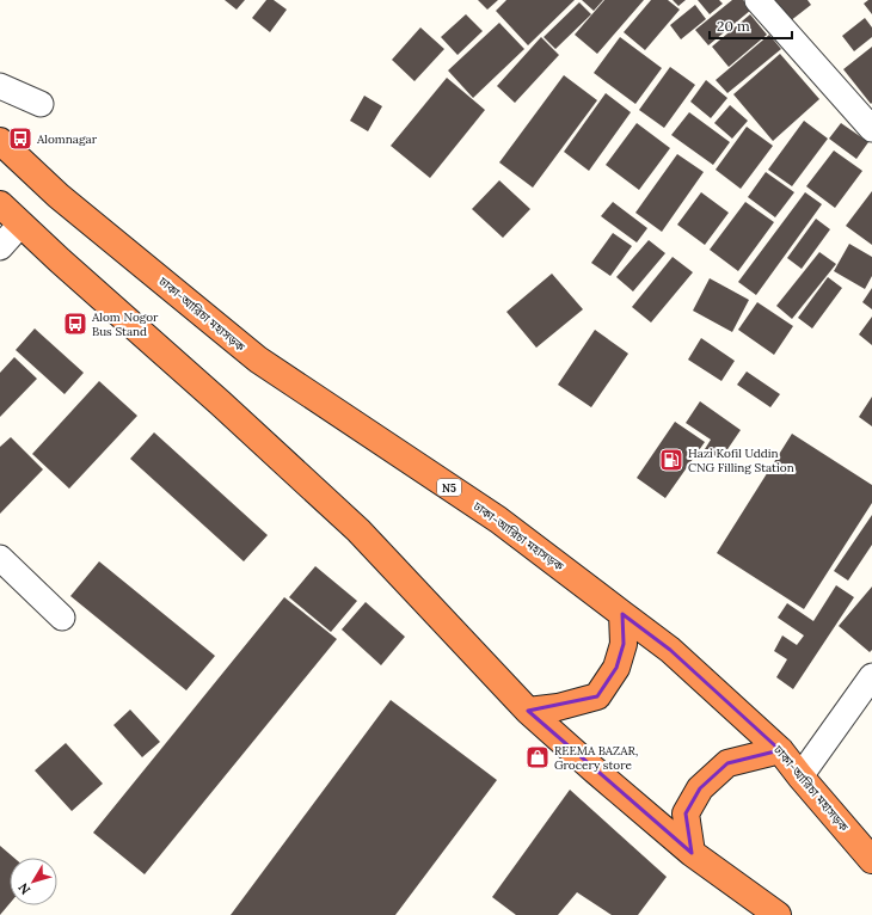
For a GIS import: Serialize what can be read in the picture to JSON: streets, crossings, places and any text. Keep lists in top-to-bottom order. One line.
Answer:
{"streets":{"highway":["ঢাকা-আরিচা মহাসড়ক","N5"]},"places":{"bus stop":["Alomnagar","Alom Nogor Bus Stand"],"fuel station":["Hazi Kofil Uddin CNG Filling Station"],"shop":["REEMA BAZAR, Grocery store"]},"scale_bar":"20 m","north":"bottom left"}
